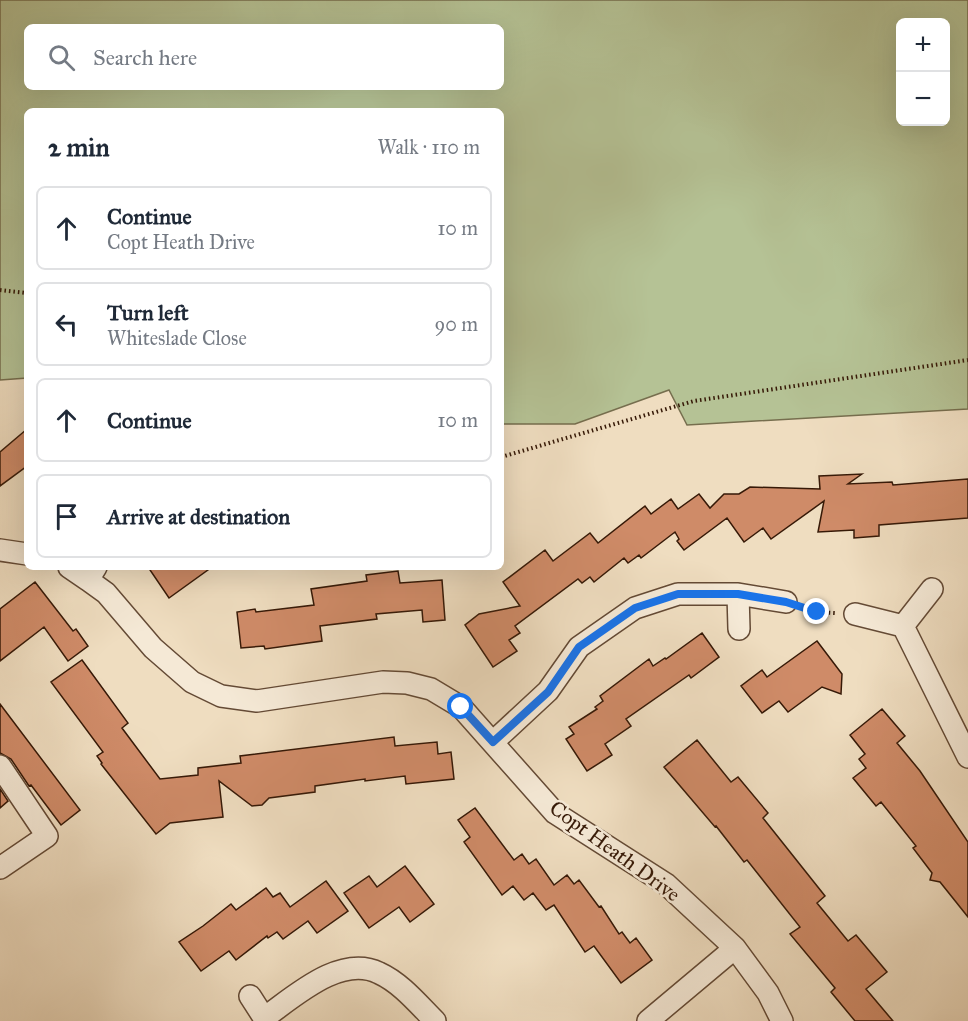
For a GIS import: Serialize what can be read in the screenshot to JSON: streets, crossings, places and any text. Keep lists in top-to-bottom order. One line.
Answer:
{"streets":{"street":["Copt Heath Drive"]},"page":{"map_buttons":["+","−"],"search":"Search here","heading":["2 min","Walk · 110 m"],"list":[["Continue","Copt Heath Drive","10 m"],["Turn left","Whiteslade Close","90 m"],["Continue","10 m"],"Arrive at destination"]}}
